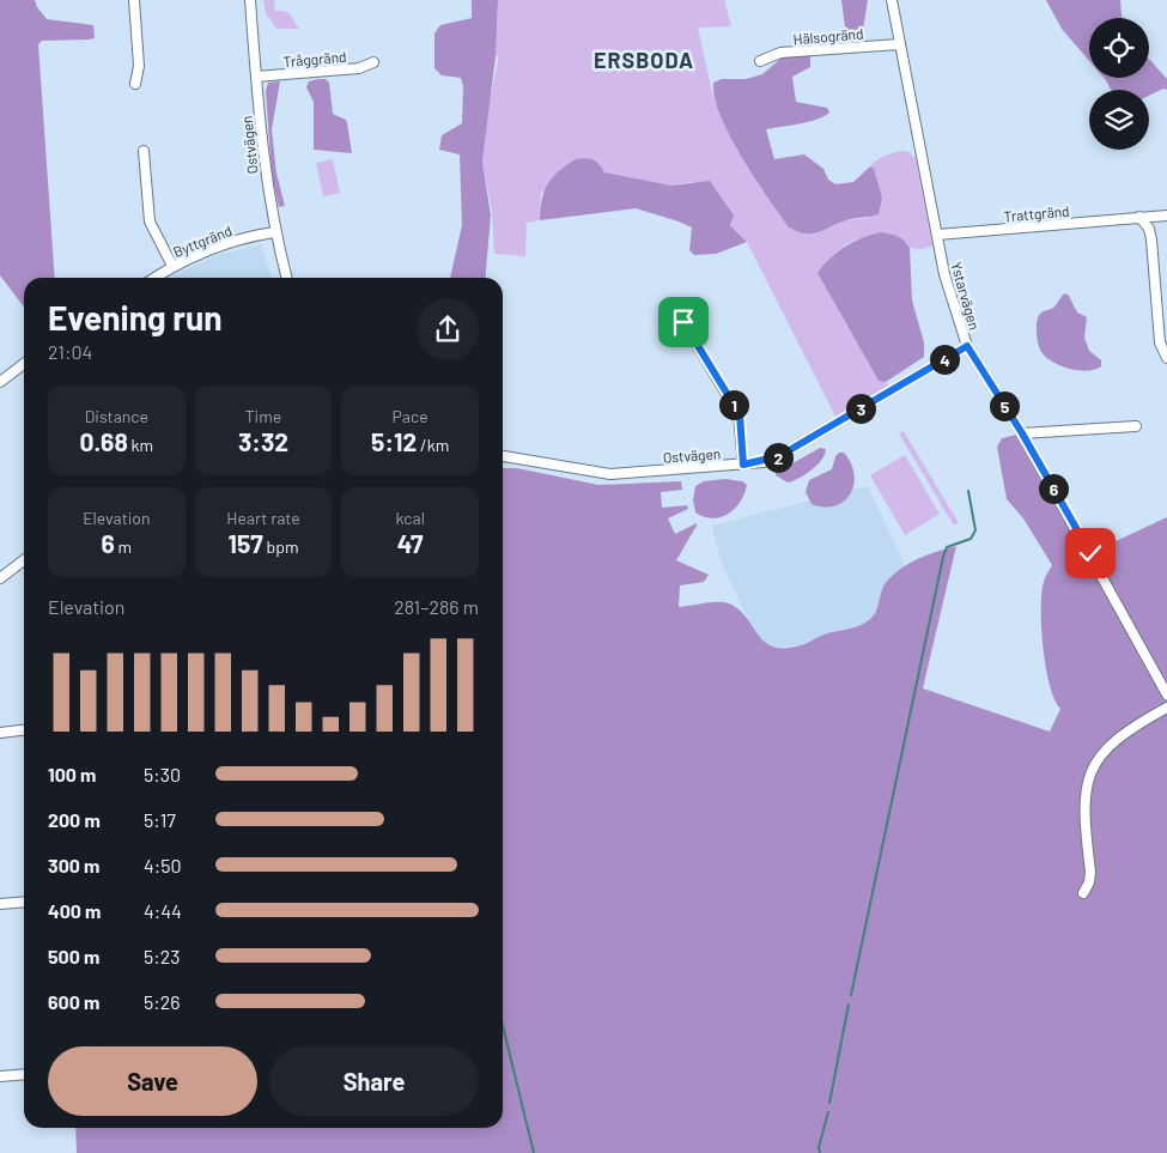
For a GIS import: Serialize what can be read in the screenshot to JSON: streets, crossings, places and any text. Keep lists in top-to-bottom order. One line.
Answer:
{"streets":{"street":["Hälsogränd","Tråggränd","Ostvägen","Trattgränd","Byttgränd","Ystarvägen"]},"crossings":[["Hälsogränd","Ystarvägen"],["Tråggränd","Ostvägen"],["Ostvägen","Byttgränd"],["Ostvägen","Ystarvägen"],["Trattgränd","Ystarvägen"]],"districts":["ERSBODA"],"page":{"heading":["Evening run","21:04"],"pins":["4","1","5","3","2","6"],"stats":[["Distance","0.68 km"],["Time","3:32"],["Pace","5:12 /km"],["Elevation","6 m"],["Heart rate","157 bpm"],["kcal","47"]],"chart":["Elevation","281–286 m"],"list":[{"name":"100 m","note":"5:30"},{"name":"200 m","note":"5:17"},{"name":"300 m","note":"4:50"},{"name":"400 m","note":"4:44"},{"name":"500 m","note":"5:23"},{"name":"600 m","note":"5:26"}],"buttons":["Save","Share"]}}
